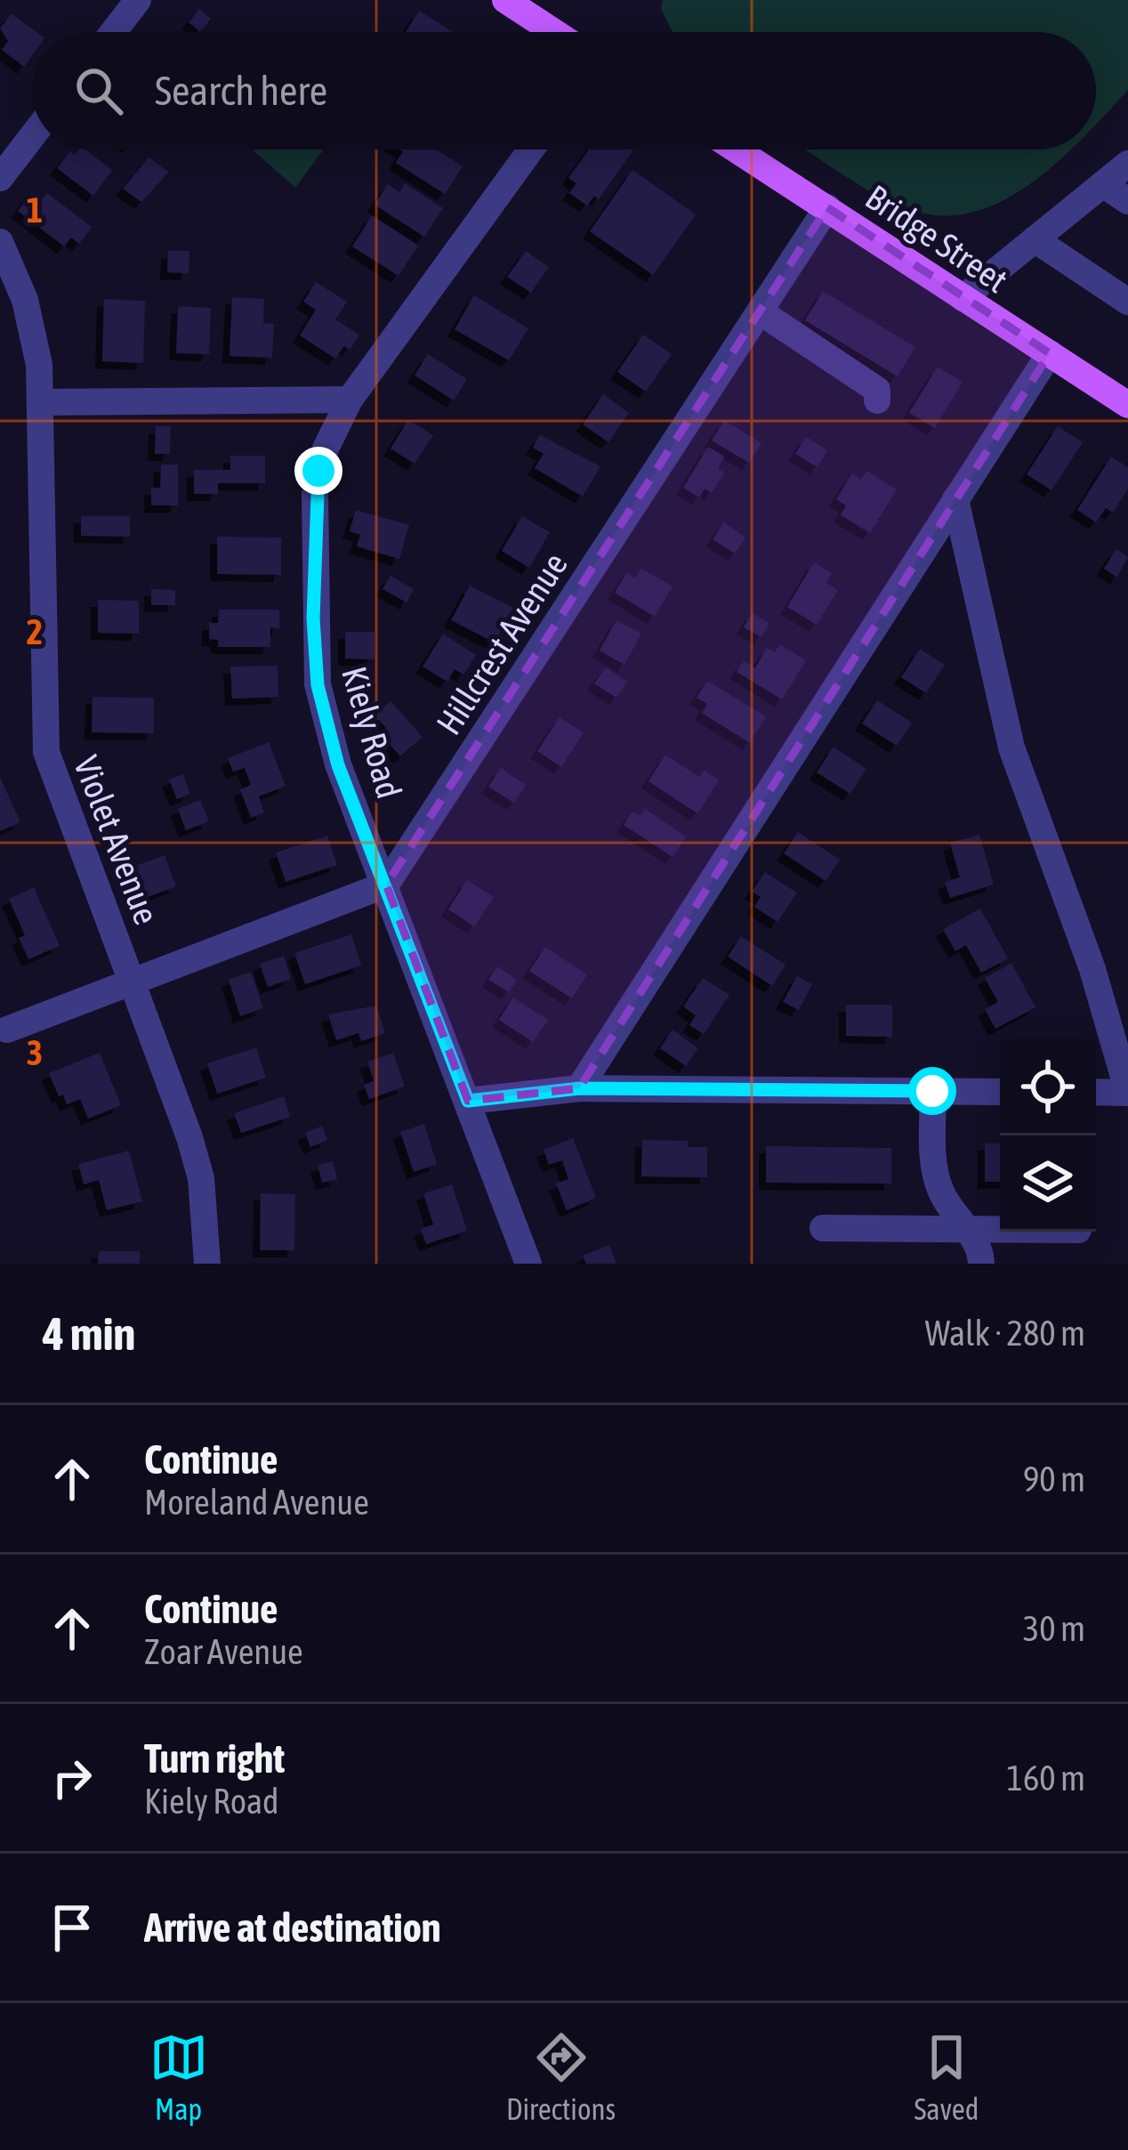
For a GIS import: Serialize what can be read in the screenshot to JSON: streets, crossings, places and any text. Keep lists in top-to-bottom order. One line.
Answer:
{"streets":{"main road":["Bridge Street"],"street":["Hillcrest Avenue","Kiely Road","Violet Avenue"]},"crossings":[["Bridge Street","Hillcrest Avenue"],["Hillcrest Avenue","Kiely Road"]],"page":{"search":"Search here","heading":["4 min","Walk · 280 m"],"list":[["Continue","Moreland Avenue","90 m"],["Continue","Zoar Avenue","30 m"],["Turn right","Kiely Road","160 m"],"Arrive at destination"],"nav":["Map","Directions","Saved"]},"grid":{"rows":["1","2","3"]}}
